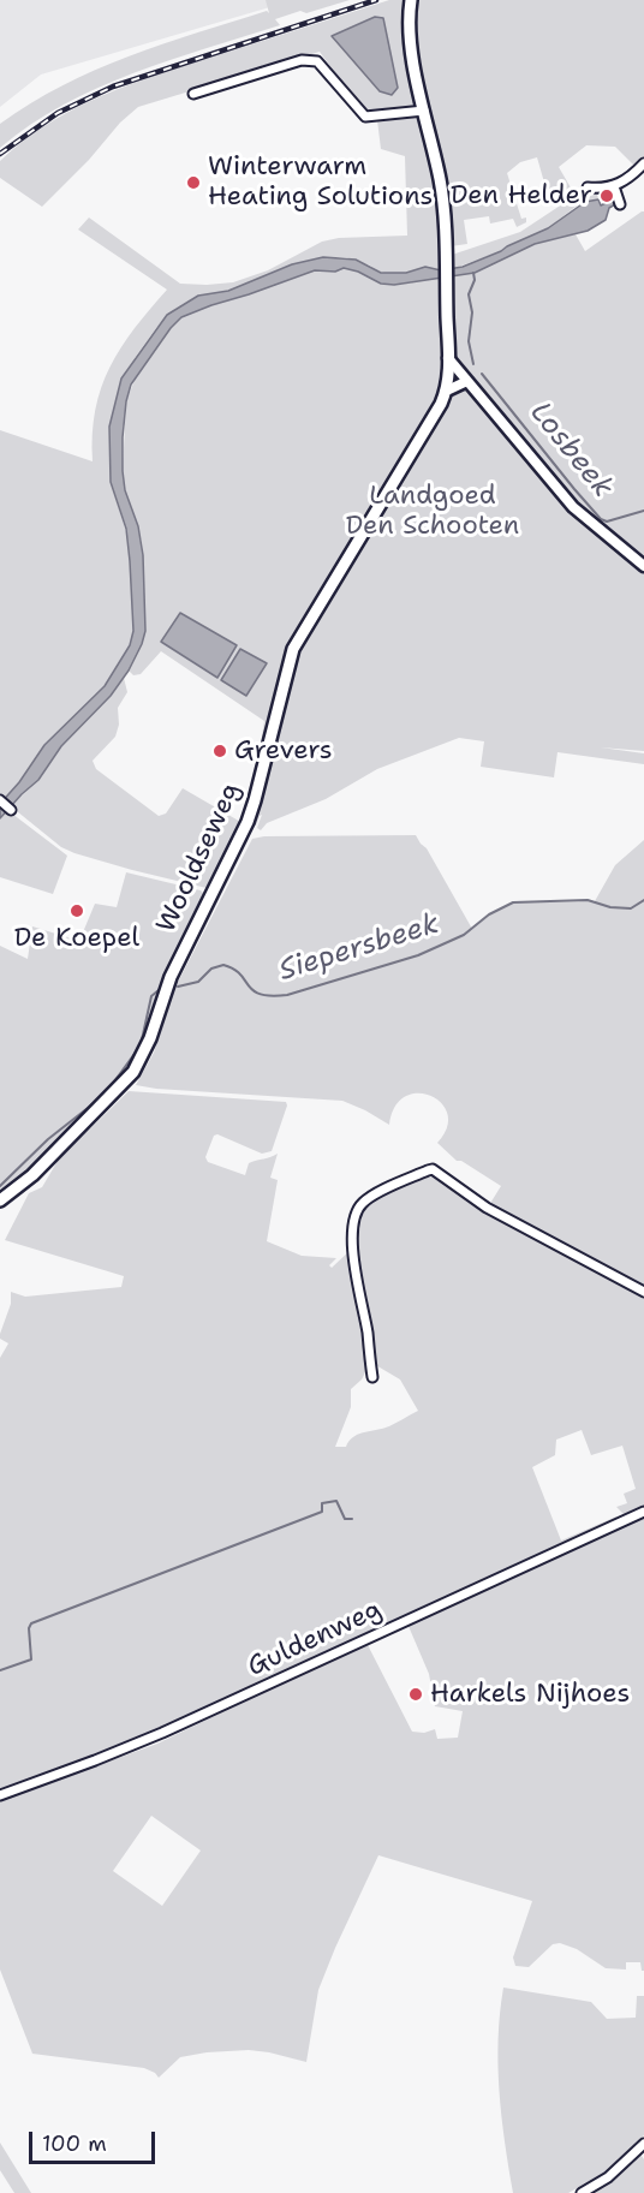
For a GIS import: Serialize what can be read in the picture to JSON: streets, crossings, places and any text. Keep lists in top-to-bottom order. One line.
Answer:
{"streets":{"main road":["Wooldseweg"],"street":["Guldenweg"]},"water":["Losbeek","Siepersbeek"],"parks":["Landgoed Den Schooten"],"places":["Winterwarm Heating Solutions","Den Helder","Grevers","De Koepel","Harkels Nijhoes"],"scale_bar":"100 m"}
